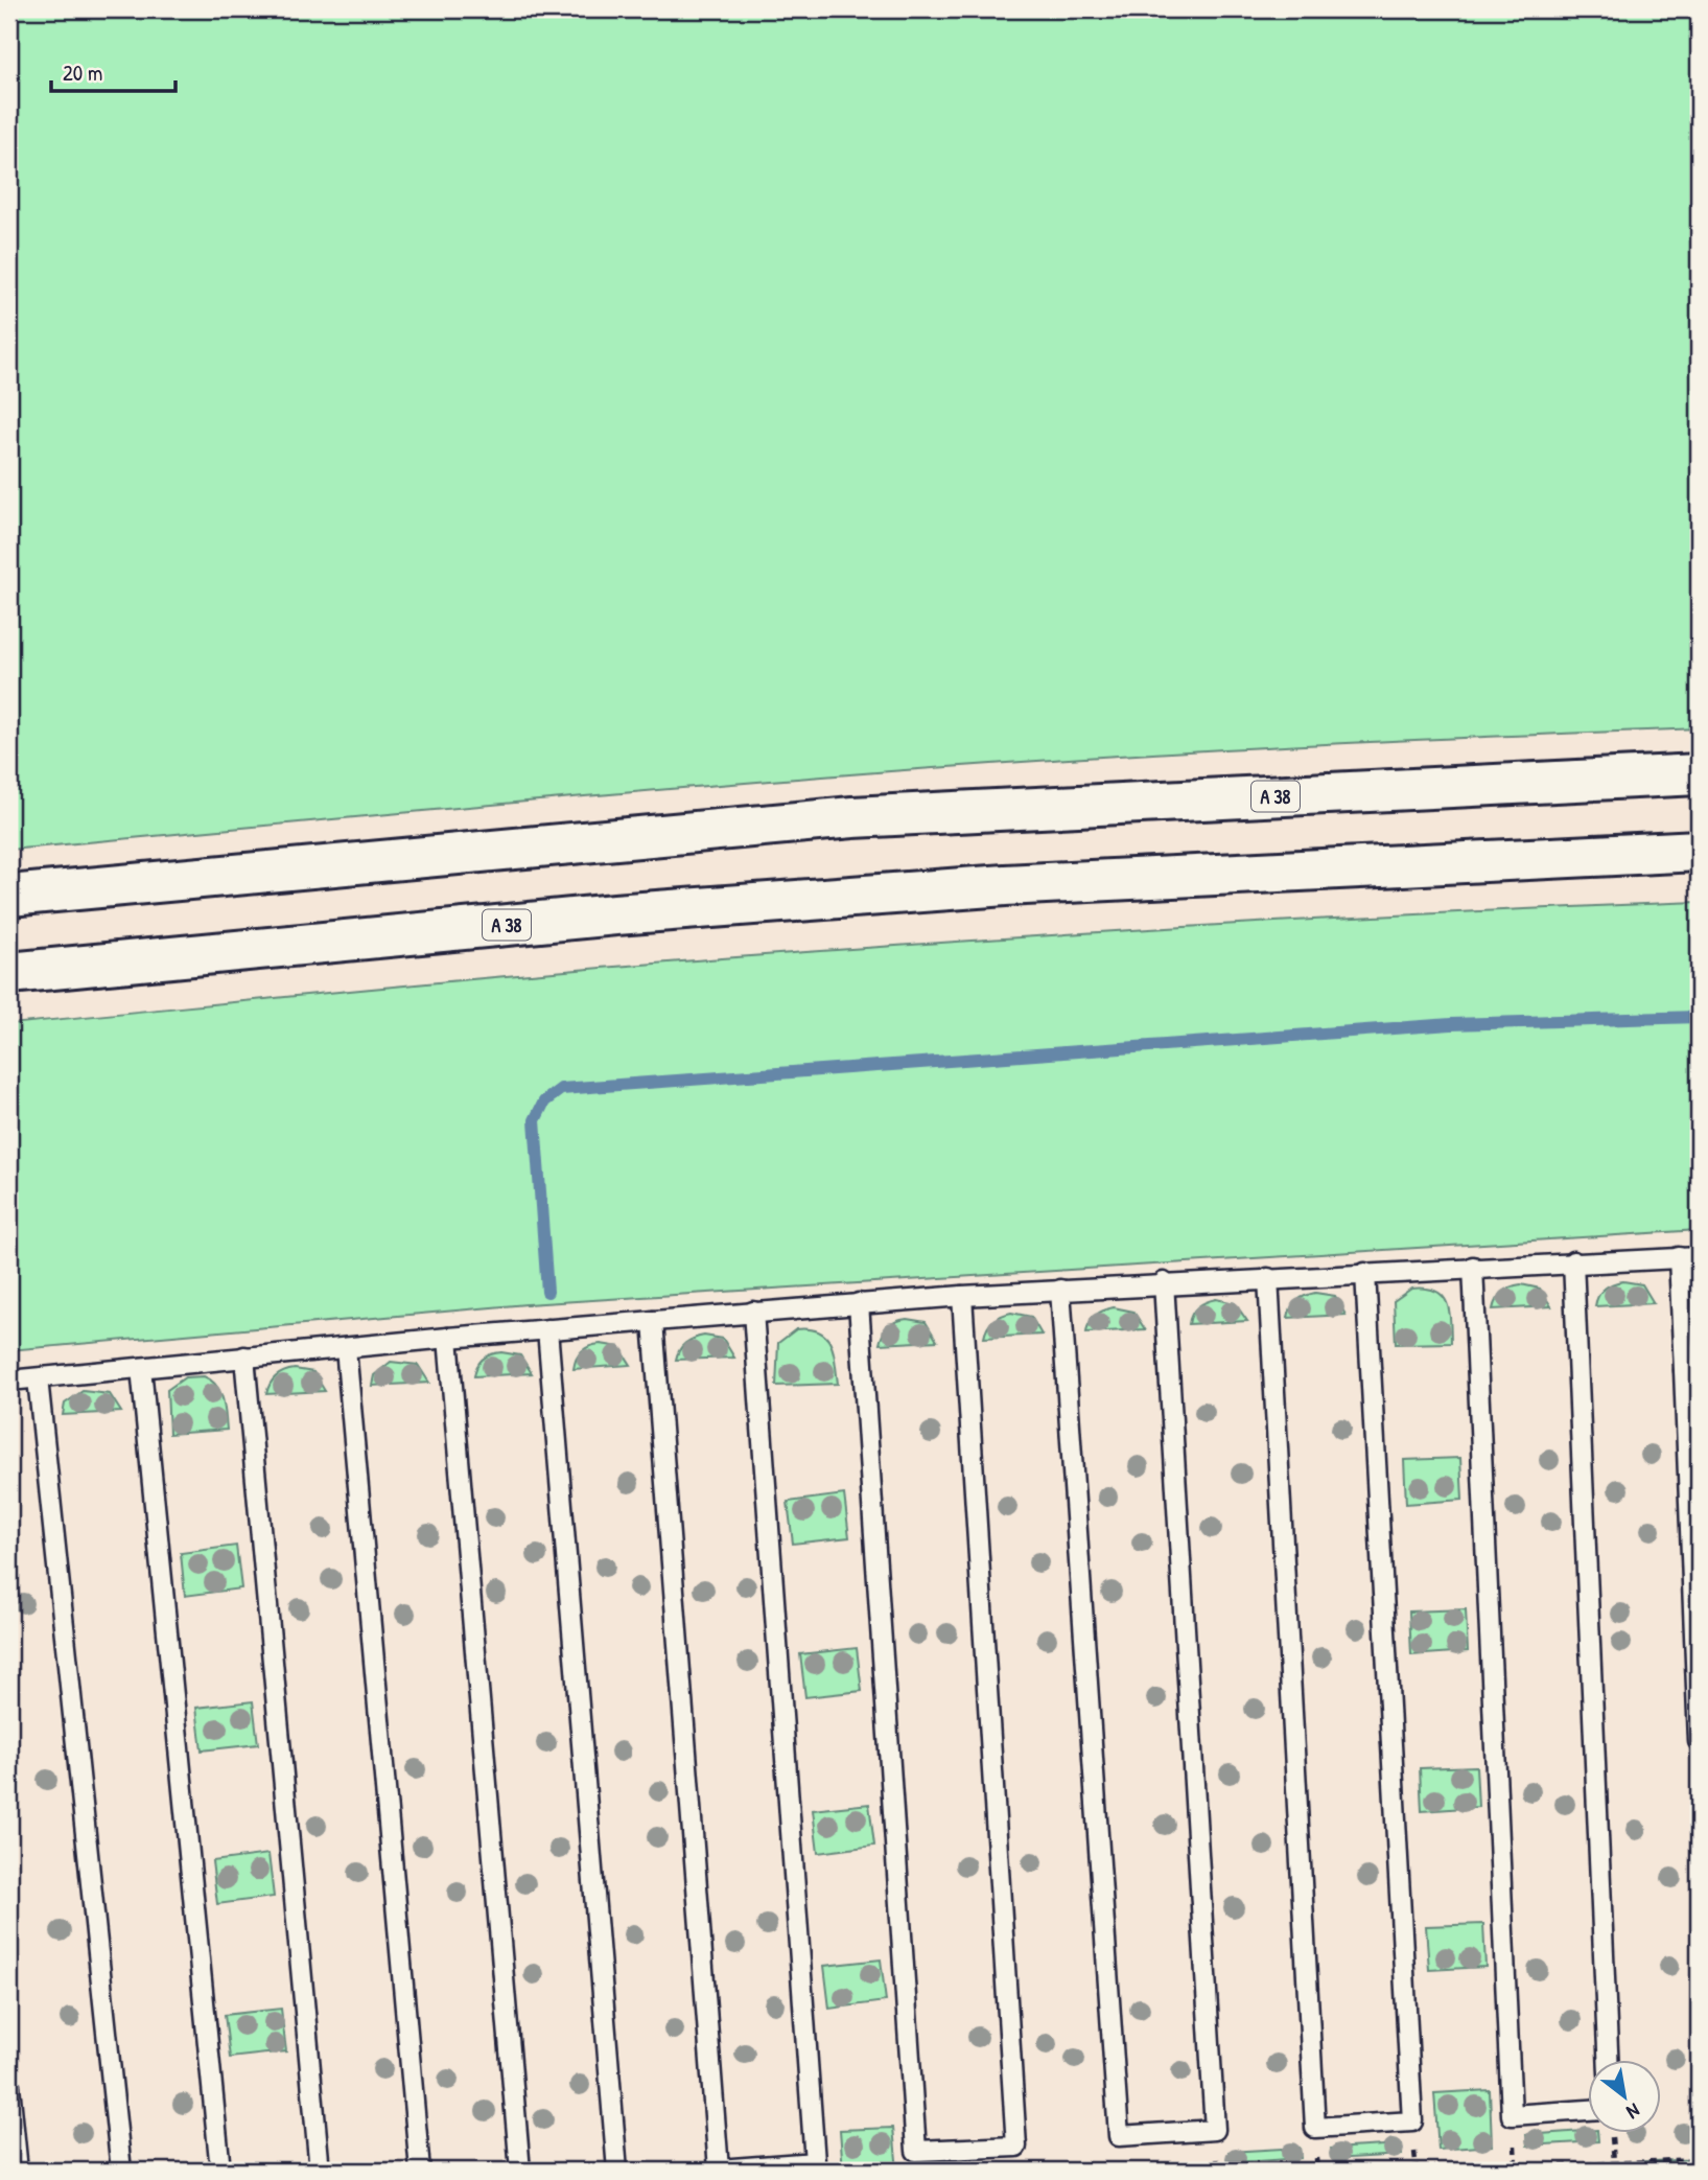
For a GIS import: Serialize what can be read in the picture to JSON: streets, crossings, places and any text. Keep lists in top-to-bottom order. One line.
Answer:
{"streets":{"highway":["A 38"]},"scale_bar":"20 m","north":"bottom right"}
